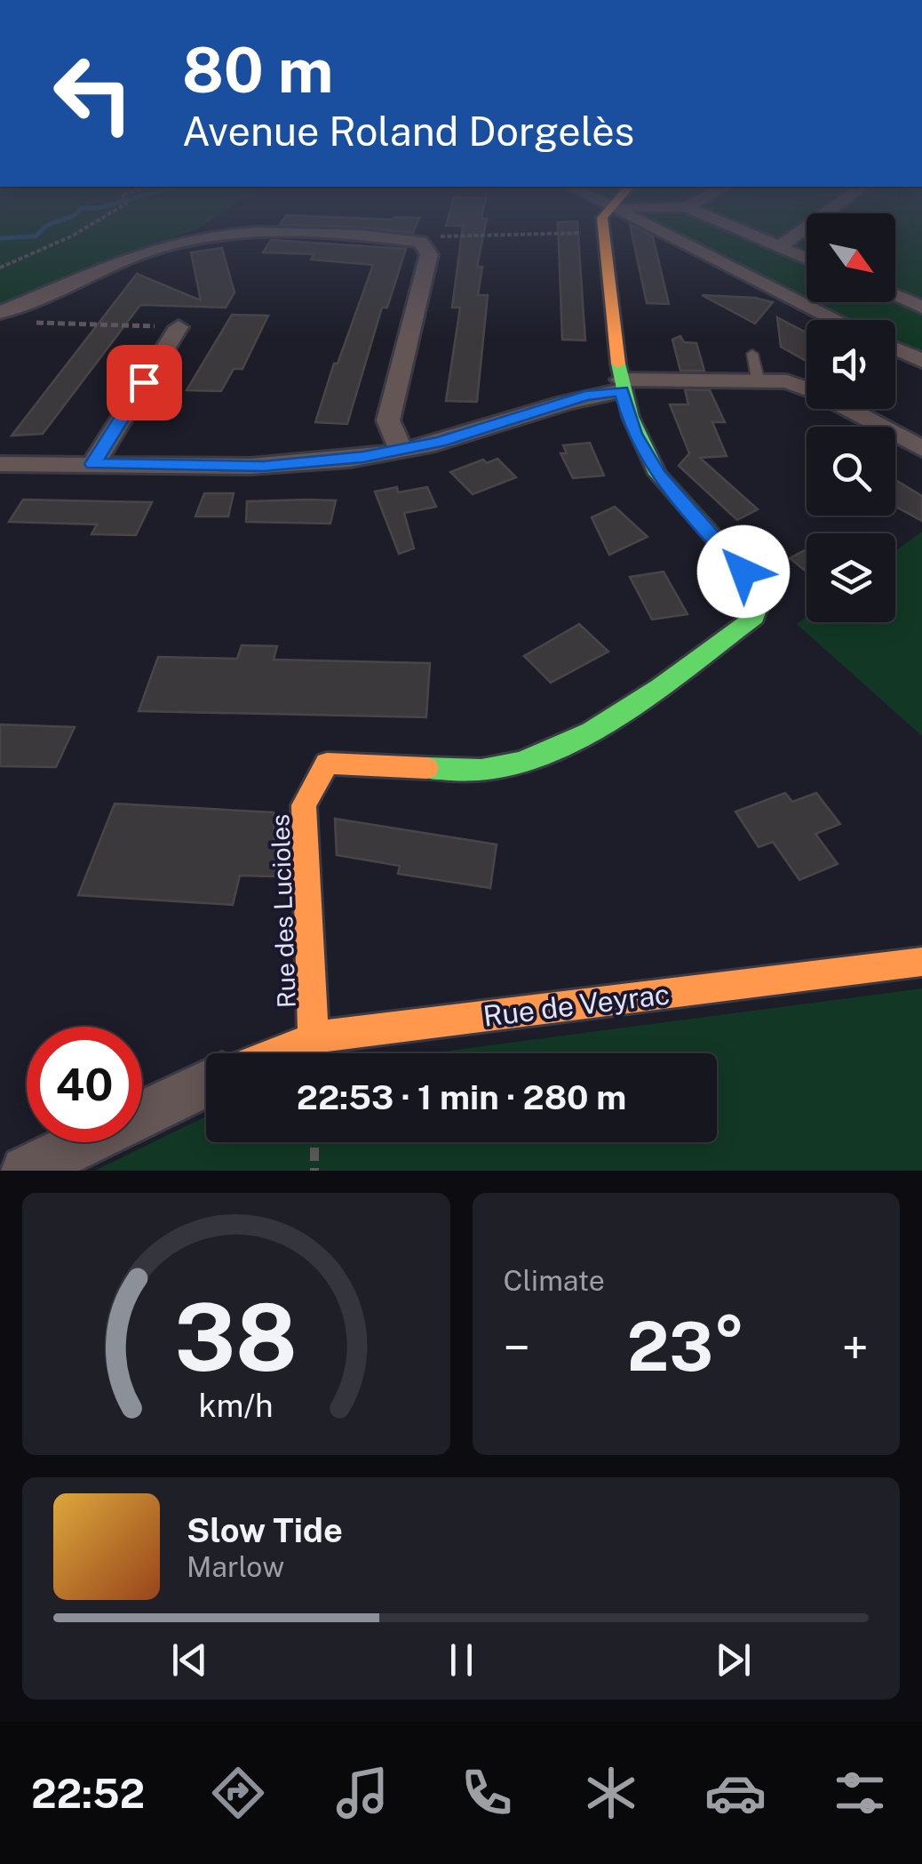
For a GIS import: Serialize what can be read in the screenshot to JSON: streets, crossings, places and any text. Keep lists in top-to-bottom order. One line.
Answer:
{"streets":{"street":["Rue des Lucioles","Rue de Veyrac"]},"crossings":[["Rue des Lucioles","Rue de Veyrac"]],"north":"bottom right","page":{"turn":["80 m","Avenue Roland Dorgelès"],"limit":"40","trip":"22:53 · 1 min · 280 m","tile":"Climate","heat":["−","23°","+"],"song":["Slow Tide","Marlow"],"tabs":"22:52","gauge":["38","km/h"]}}
